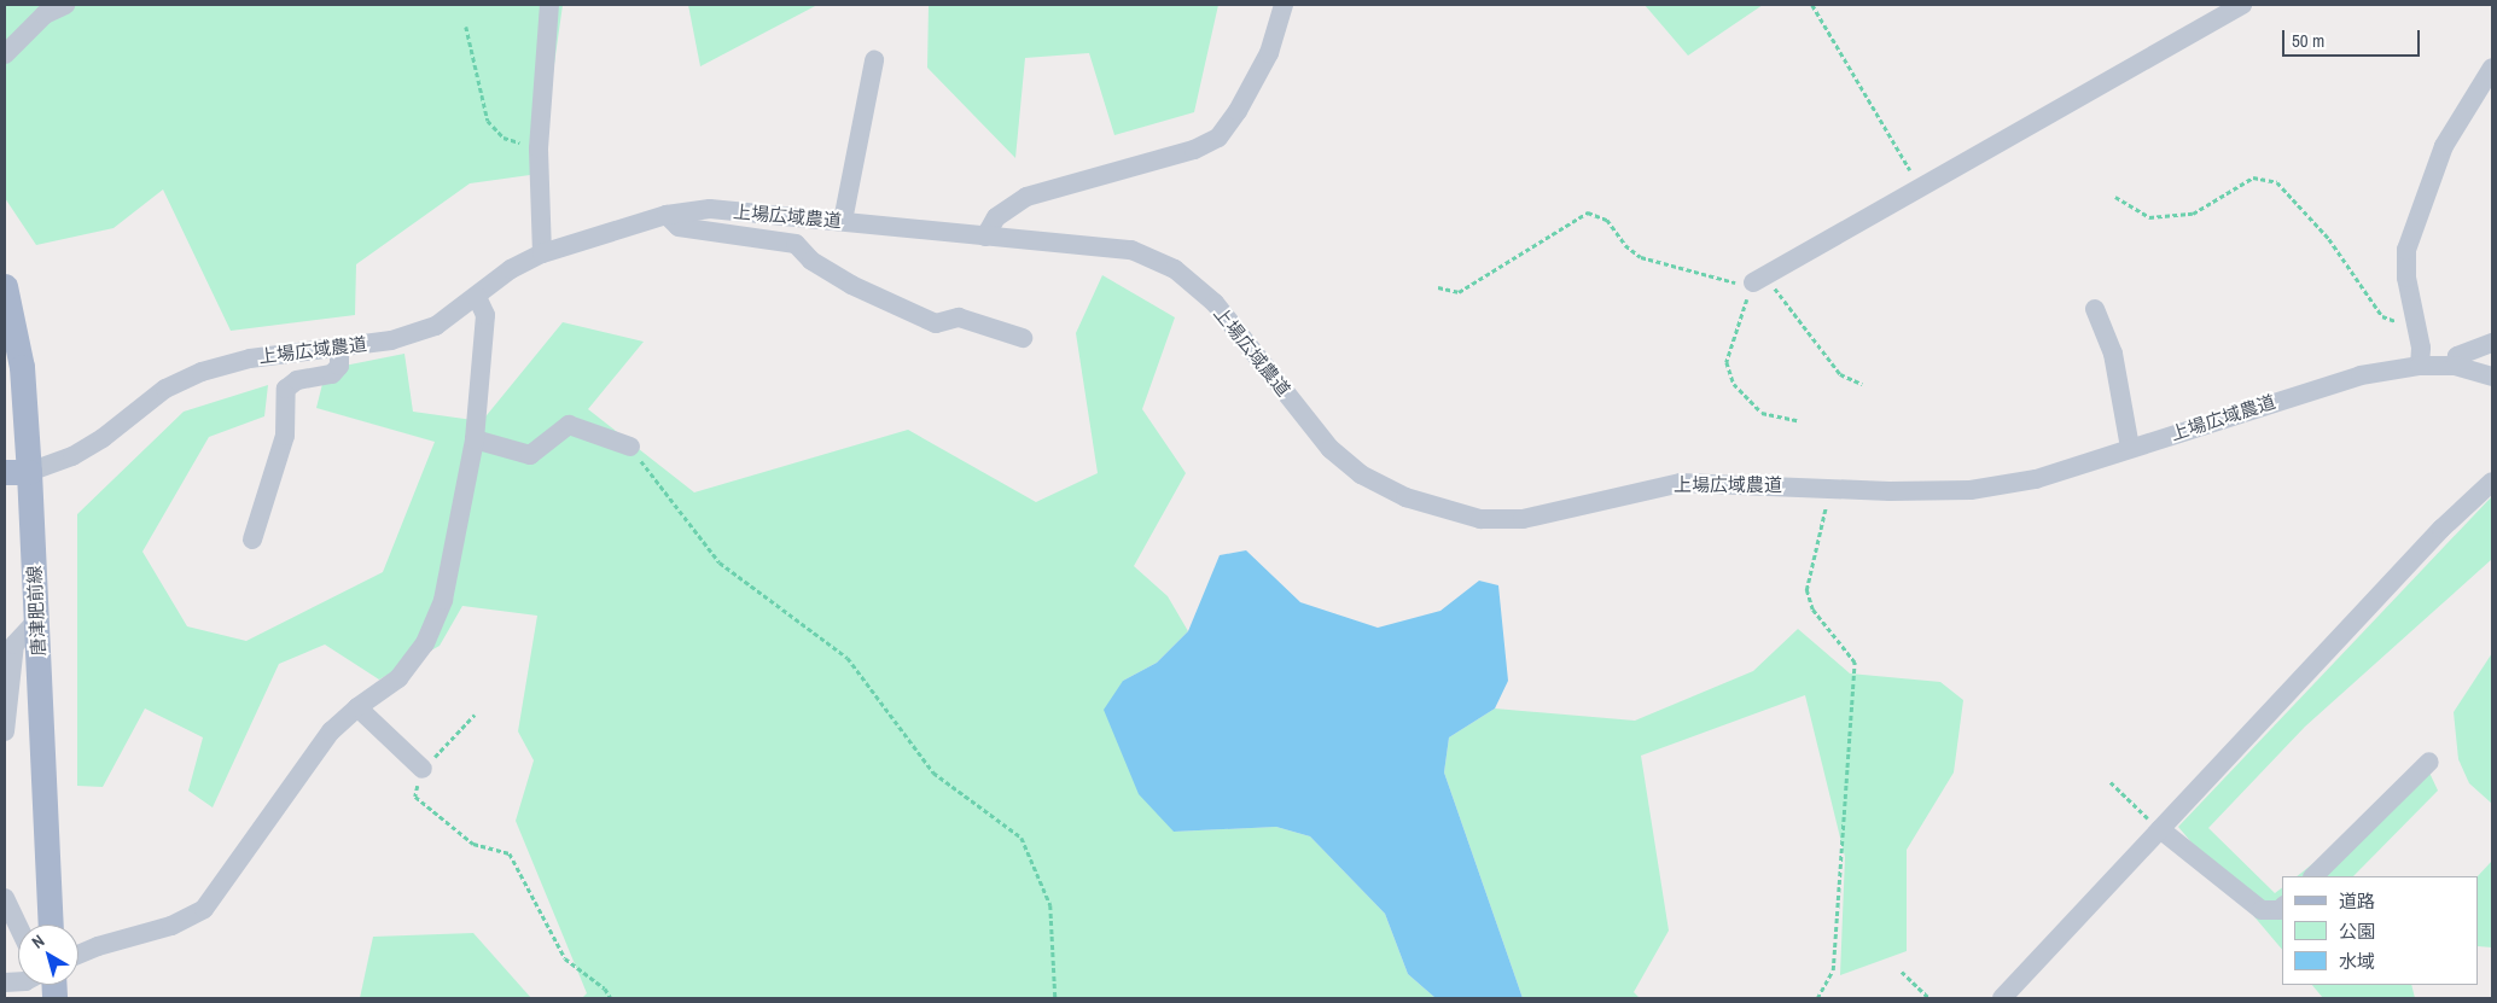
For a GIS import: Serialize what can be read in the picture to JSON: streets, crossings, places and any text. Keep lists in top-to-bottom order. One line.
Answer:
{"streets":{"main road":["唐津肥前線"],"street":["上場広域農道"]},"crossings":[["上場広域農道","唐津肥前線"]],"legend":["道路","公園","水域"],"scale_bar":"50 m","north":"top left"}
